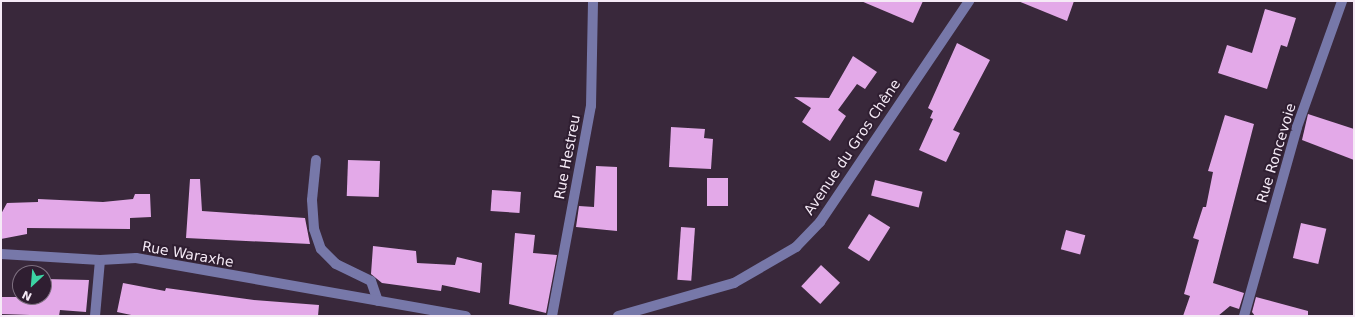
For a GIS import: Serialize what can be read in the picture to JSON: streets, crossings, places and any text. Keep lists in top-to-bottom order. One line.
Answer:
{"streets":{"street":["Avenue du Gros Chêne","Rue Roncevoie","Rue Hestreu","Rue Waraxhe"]},"north":"bottom left"}
